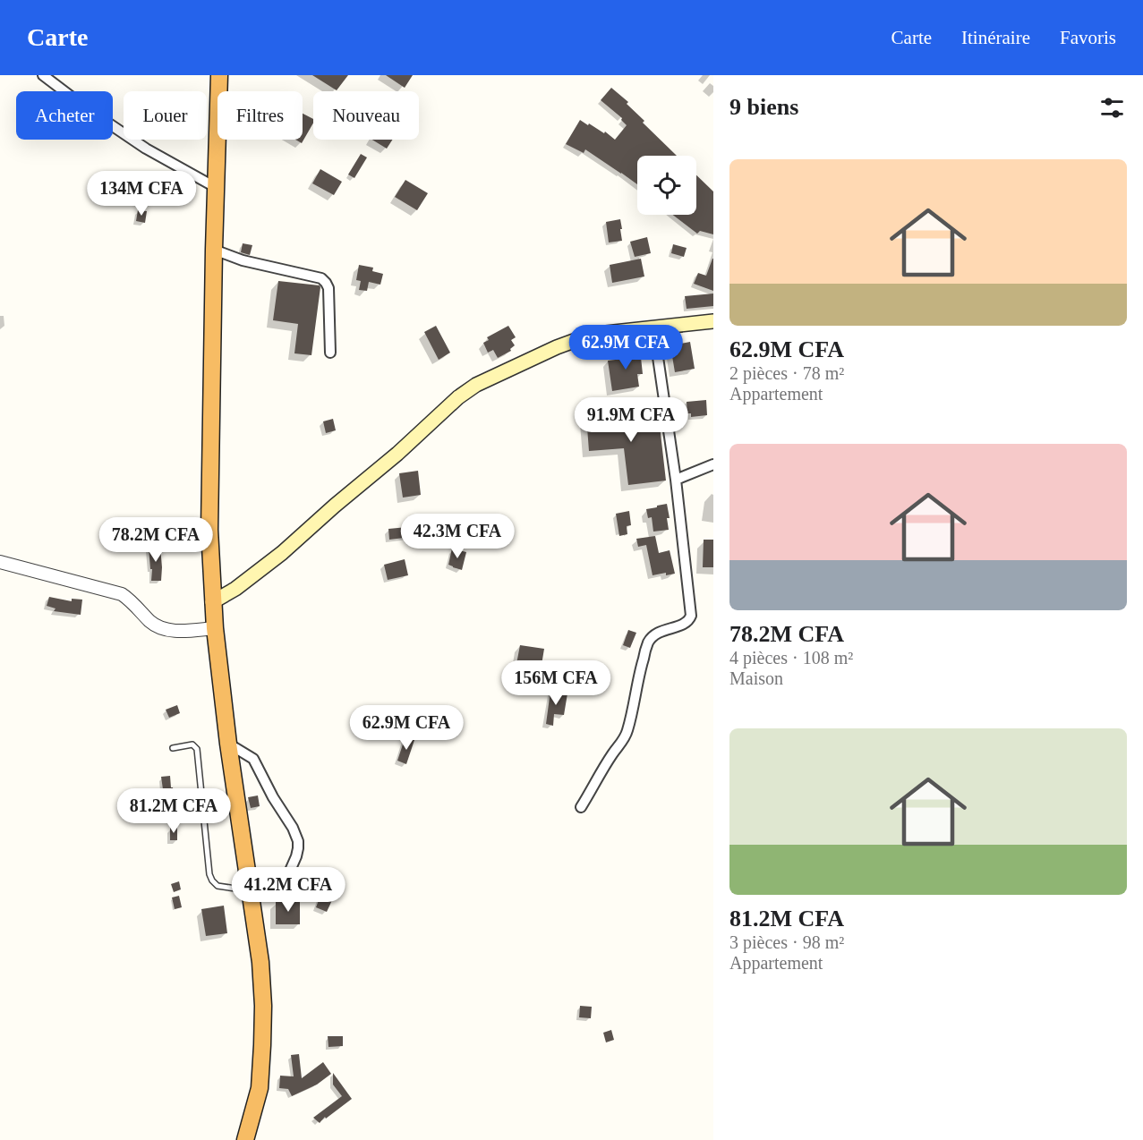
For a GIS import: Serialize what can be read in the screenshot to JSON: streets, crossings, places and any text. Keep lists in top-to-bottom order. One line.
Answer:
{"page":{"header":"Carte","nav":["Carte","Itinéraire","Favoris"],"heading":"9 biens","chip":["Acheter","Louer","Filtres","Nouveau"],"list":[{"name":"62.9M CFA","note":"2 pièces · 78 m² · Appartement"},{"name":"78.2M CFA","note":"4 pièces · 108 m² · Maison"},{"name":"81.2M CFA","note":"3 pièces · 98 m² · Appartement"}],"price":["134M CFA","62.9M CFA","91.9M CFA","42.3M CFA","78.2M CFA","156M CFA","62.9M CFA","81.2M CFA","41.2M CFA"]}}
